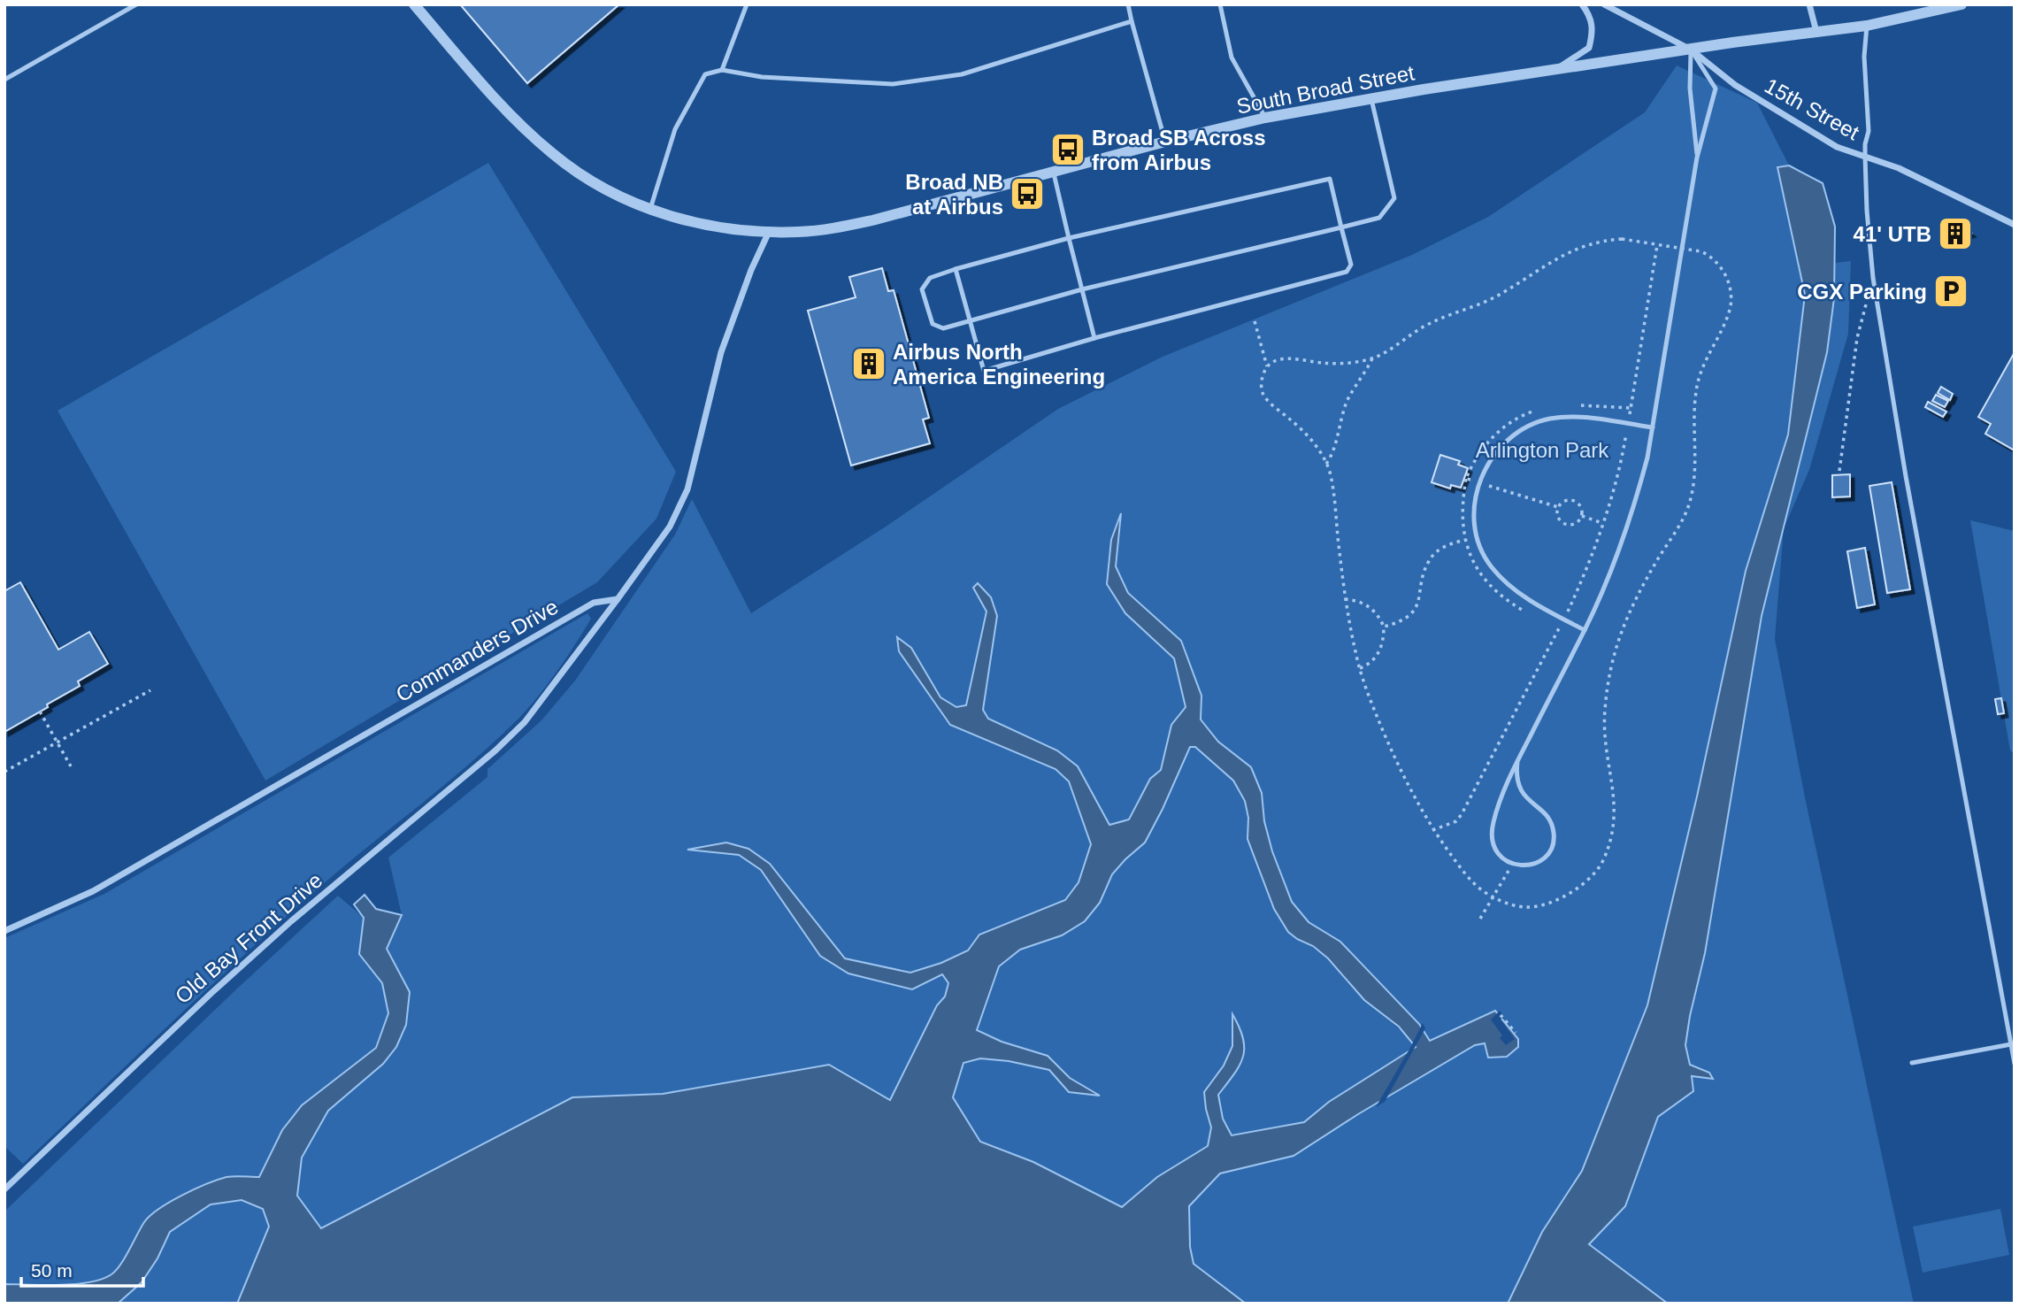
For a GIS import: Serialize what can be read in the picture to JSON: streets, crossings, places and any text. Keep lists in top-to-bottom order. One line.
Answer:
{"streets":{"street":["South Broad Street","15th Street","Commanders Drive","Old Bay Front Drive"]},"crossings":[["South Broad Street","15th Street"],["Commanders Drive","Old Bay Front Drive"]],"parks":["Arlington Park"],"places":{"bus stop":["Broad SB Across from Airbus","Broad NB at Airbus"],"building":["41' UTB","Airbus North America Engineering"],"parking":["CGX Parking"]},"scale_bar":"50 m"}
